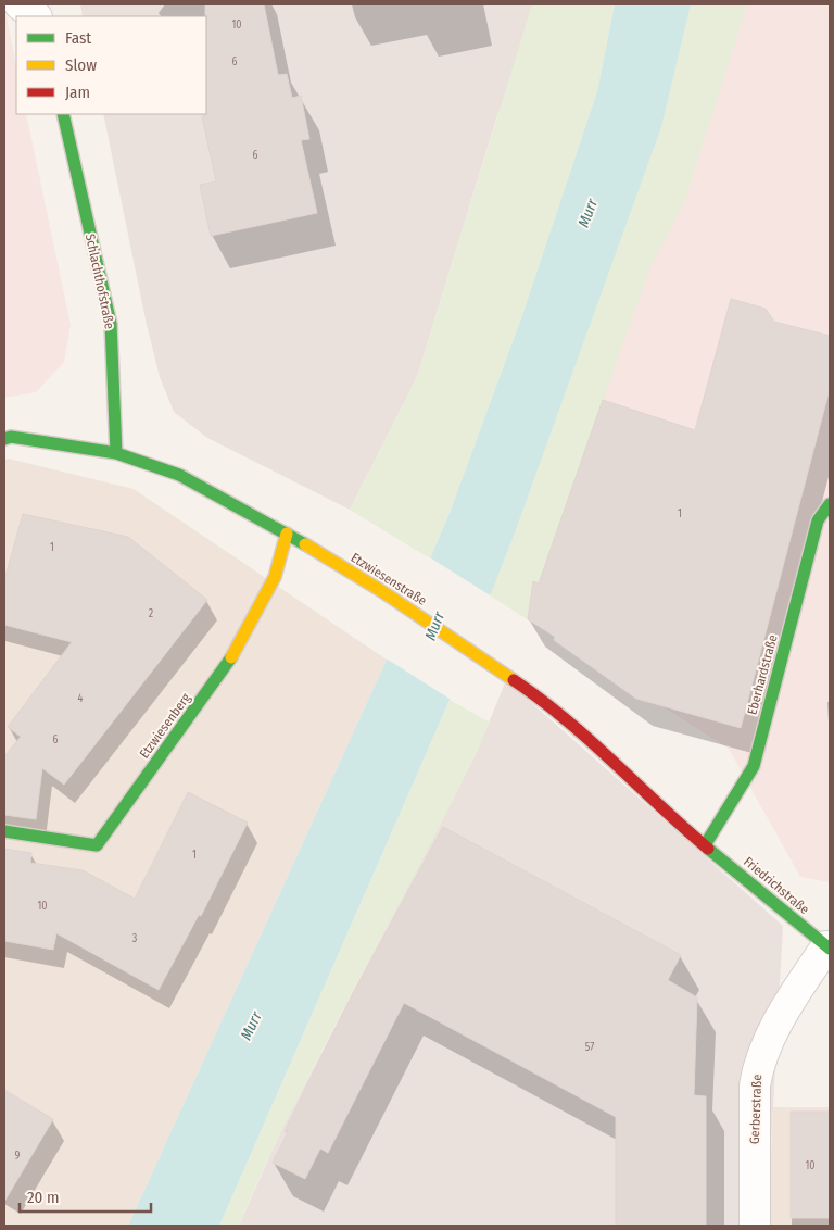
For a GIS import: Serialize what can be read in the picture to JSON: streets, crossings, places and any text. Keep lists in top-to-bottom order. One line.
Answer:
{"streets":{"street":["Schlachthofstraße","Etzwiesenstraße","Eberhardstraße","Etzwiesenberg","Friedrichstraße","Gerberstraße"]},"crossings":[["Schlachthofstraße","Etzwiesenstraße"],["Etzwiesenstraße","Eberhardstraße"],["Etzwiesenstraße","Etzwiesenberg"],["Etzwiesenstraße","Friedrichstraße"],["Eberhardstraße","Friedrichstraße"],["Friedrichstraße","Gerberstraße"]],"water":["Murr"],"house_numbers":["10","6","6","1","1","2","4","6","1","10","3","57","9","10"],"legend":["Fast","Slow","Jam"],"scale_bar":"20 m"}
